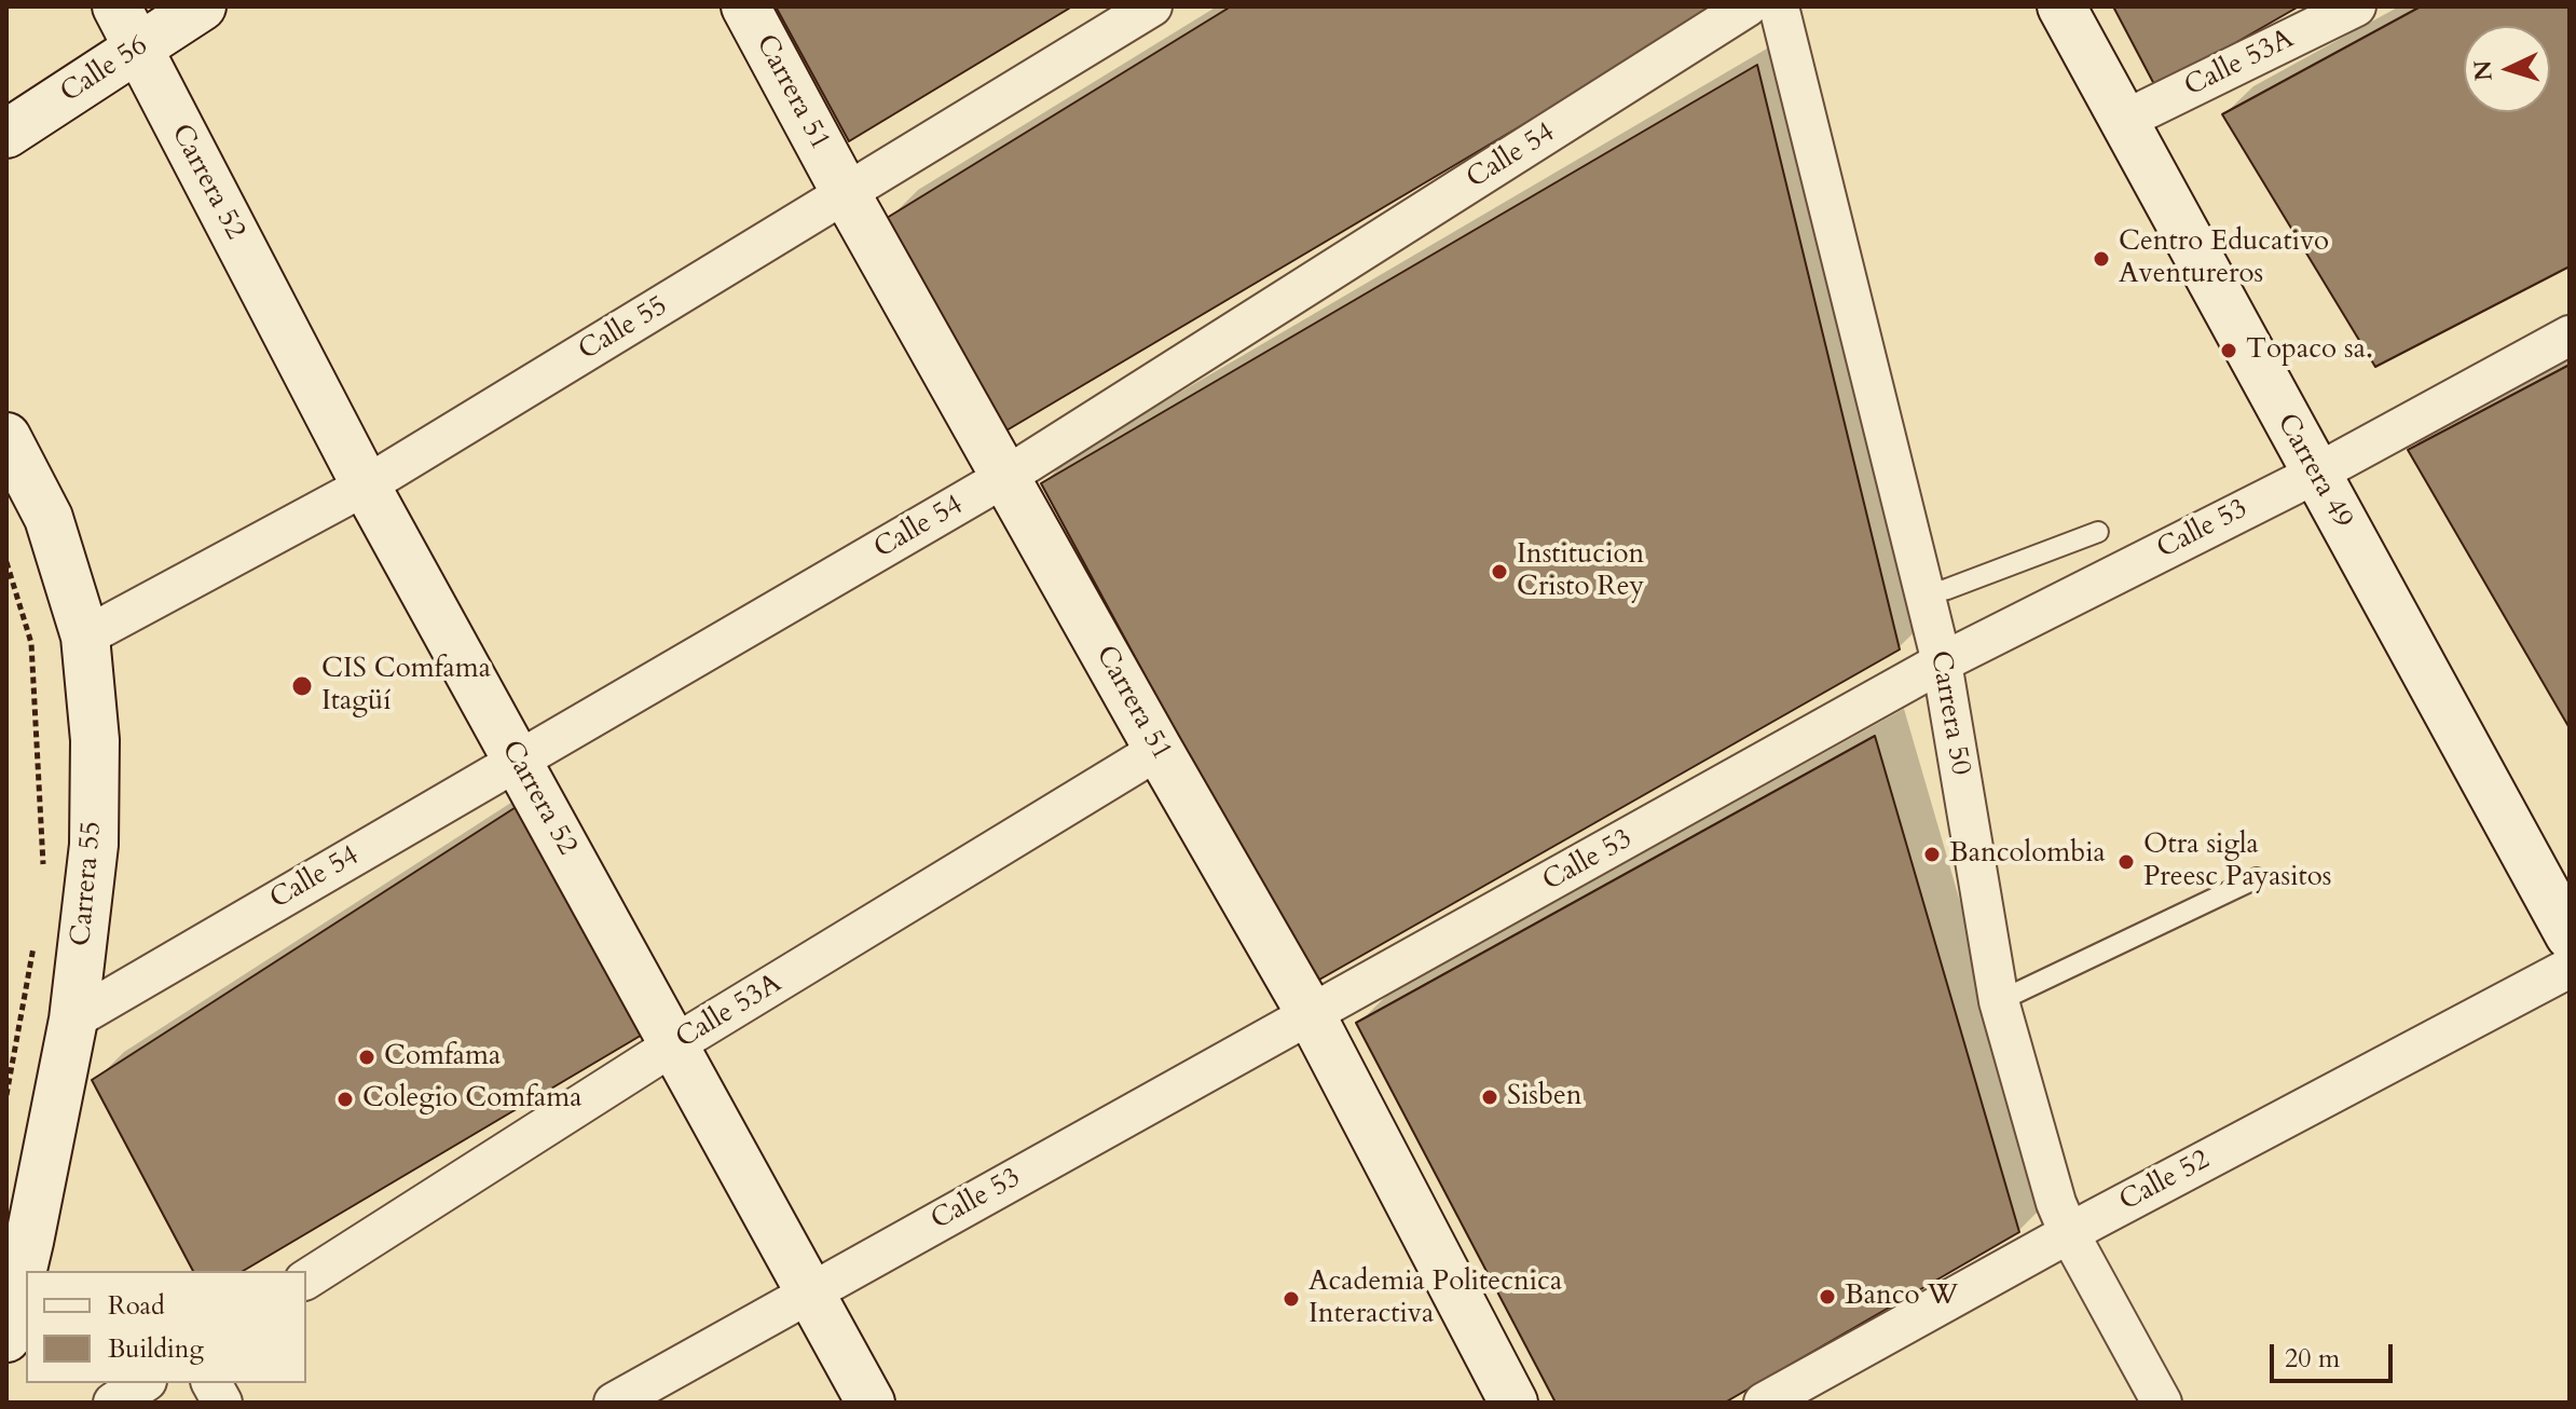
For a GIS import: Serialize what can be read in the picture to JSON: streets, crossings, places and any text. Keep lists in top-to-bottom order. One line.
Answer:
{"streets":{"street":["Calle 53A","Calle 56","Carrera 51","Calle 54","Carrera 52","Calle 55","Carrera 49","Calle 53","Carrera 50","Carrera 55","Calle 52"]},"crossings":[["Calle 53A","Carrera 51"],["Calle 53A","Carrera 52"],["Calle 53A","Carrera 49"],["Calle 56","Carrera 52"],["Carrera 51","Calle 54"],["Carrera 51","Calle 55"],["Carrera 51","Calle 53"],["Calle 54","Carrera 52"],["Calle 54","Carrera 55"],["Carrera 52","Calle 55"],["Carrera 52","Calle 53"],["Calle 55","Carrera 55"],["Carrera 49","Calle 53"],["Calle 53","Carrera 50"],["Carrera 50","Calle 52"]],"places":["Centro Educativo Aventureros","Topaco sa.","Institucion Cristo Rey","CIS Comfama Itagüí","Bancolombia","Otra sigla Preesc Payasitos","Comfama","Sisben","Colegio Comfama","Banco W","Academia Politecnica Interactiva"],"legend":["Road","Building"],"scale_bar":"20 m","north":"left"}
